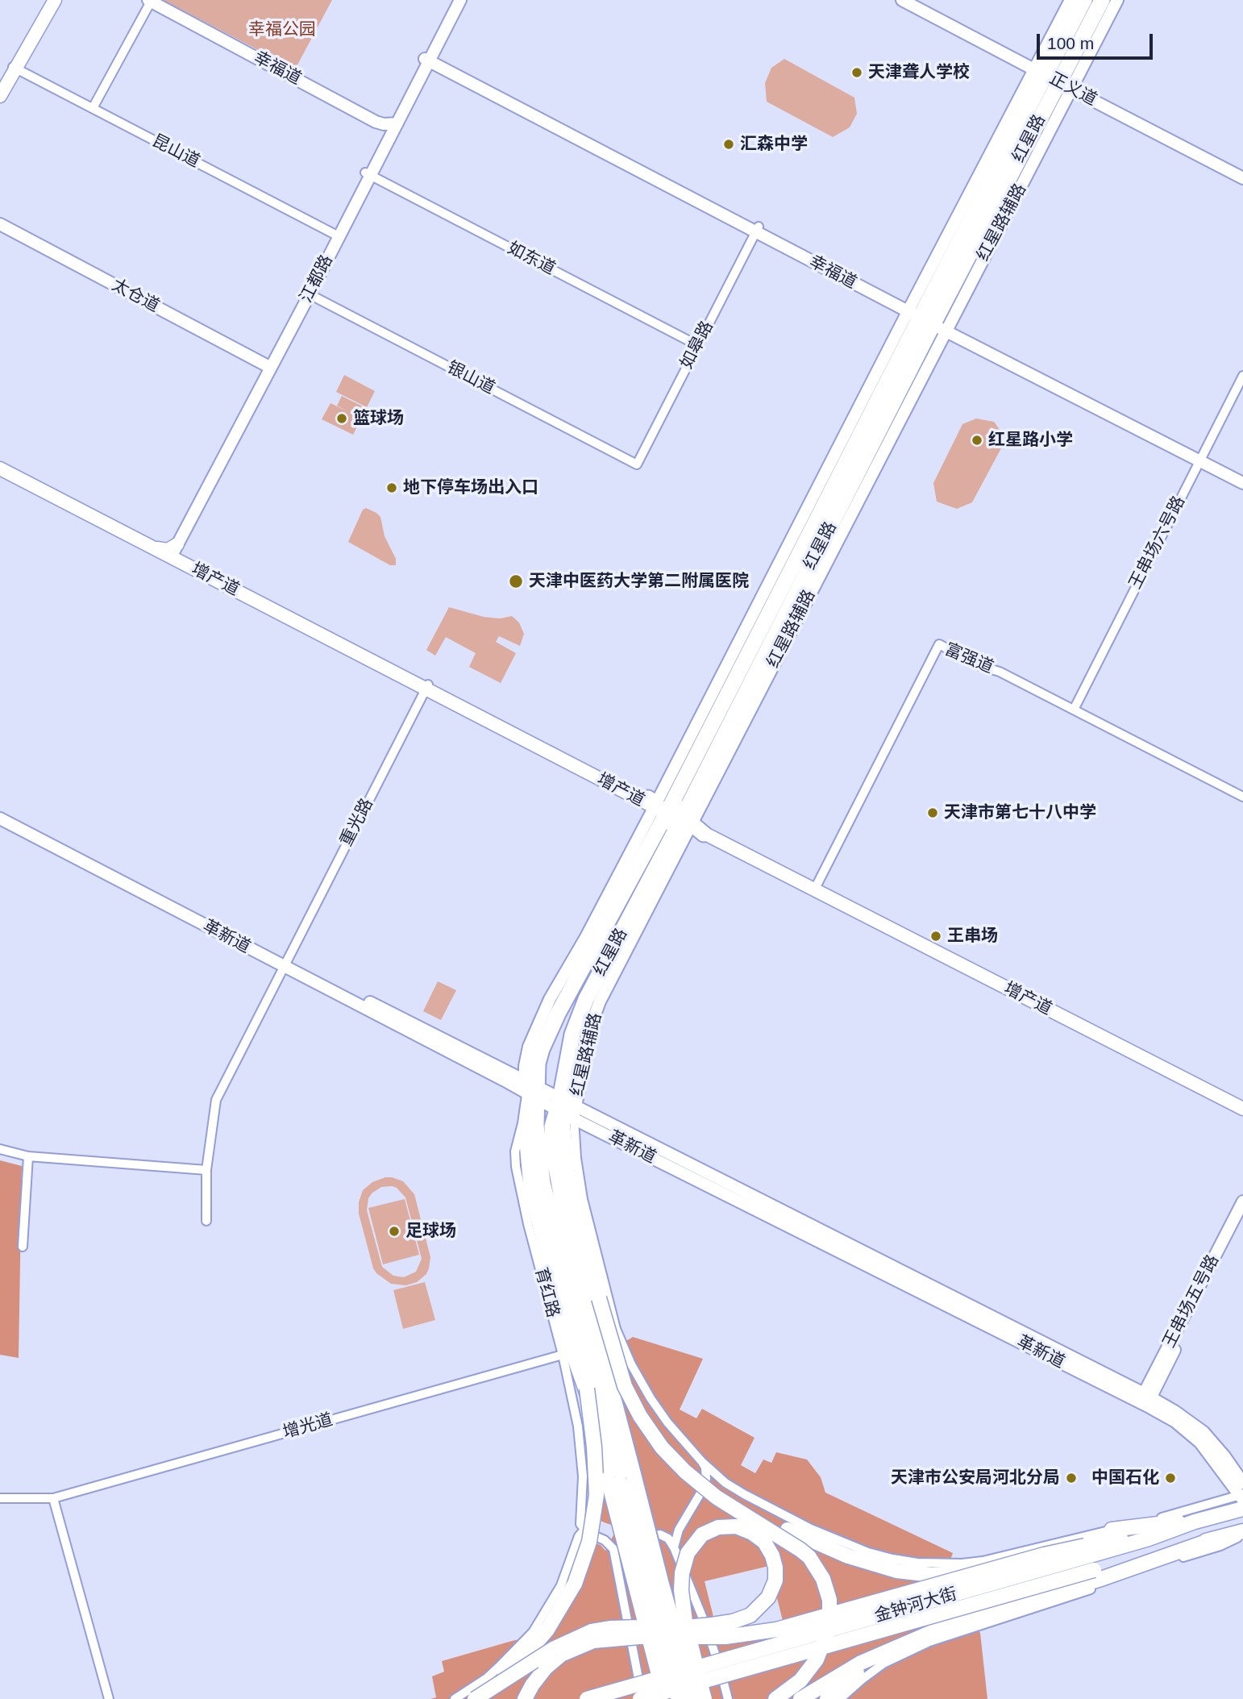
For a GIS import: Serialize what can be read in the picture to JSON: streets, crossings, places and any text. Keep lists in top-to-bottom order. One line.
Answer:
{"streets":{"highway":["红星路","育红路"],"main road":["增产道","金钟河大街"],"street":["幸福道","正义道","昆山道","红星路辅路","如东道","江都路","太仓道","如皋路","银山道","王串场六号路","富强道","重光路","革新道","王串场五号路","增光道"]},"crossings":[["幸福道","红星路"],["幸福道","红星路辅路"],["幸福道","江都路"],["幸福道","如皋路"],["幸福道","王串场六号路"],["正义道","红星路"],["正义道","红星路辅路"],["红星路","红星路辅路"],["红星路","增产道"],["红星路","革新道"],["红星路","育红路"],["昆山道","江都路"],["红星路辅路","增产道"],["红星路辅路","革新道"],["红星路辅路","育红路"],["如东道","江都路"],["如东道","如皋路"],["江都路","太仓道"],["江都路","银山道"],["江都路","增产道"],["如皋路","银山道"],["王串场六号路","富强道"],["增产道","富强道"],["增产道","重光路"],["重光路","革新道"],["革新道","育红路"],["革新道","王串场五号路"],["革新道","金钟河大街"],["育红路","增光道"]],"parks":["幸福公园"],"places":["天津聋人学校","汇森中学","篮球场","红星路小学","地下停车场出入口","天津中医药大学第二附属医院","天津市第七十八中学","王串场","足球场","天津市公安局河北分局","中国石化"],"scale_bar":"100 m"}
